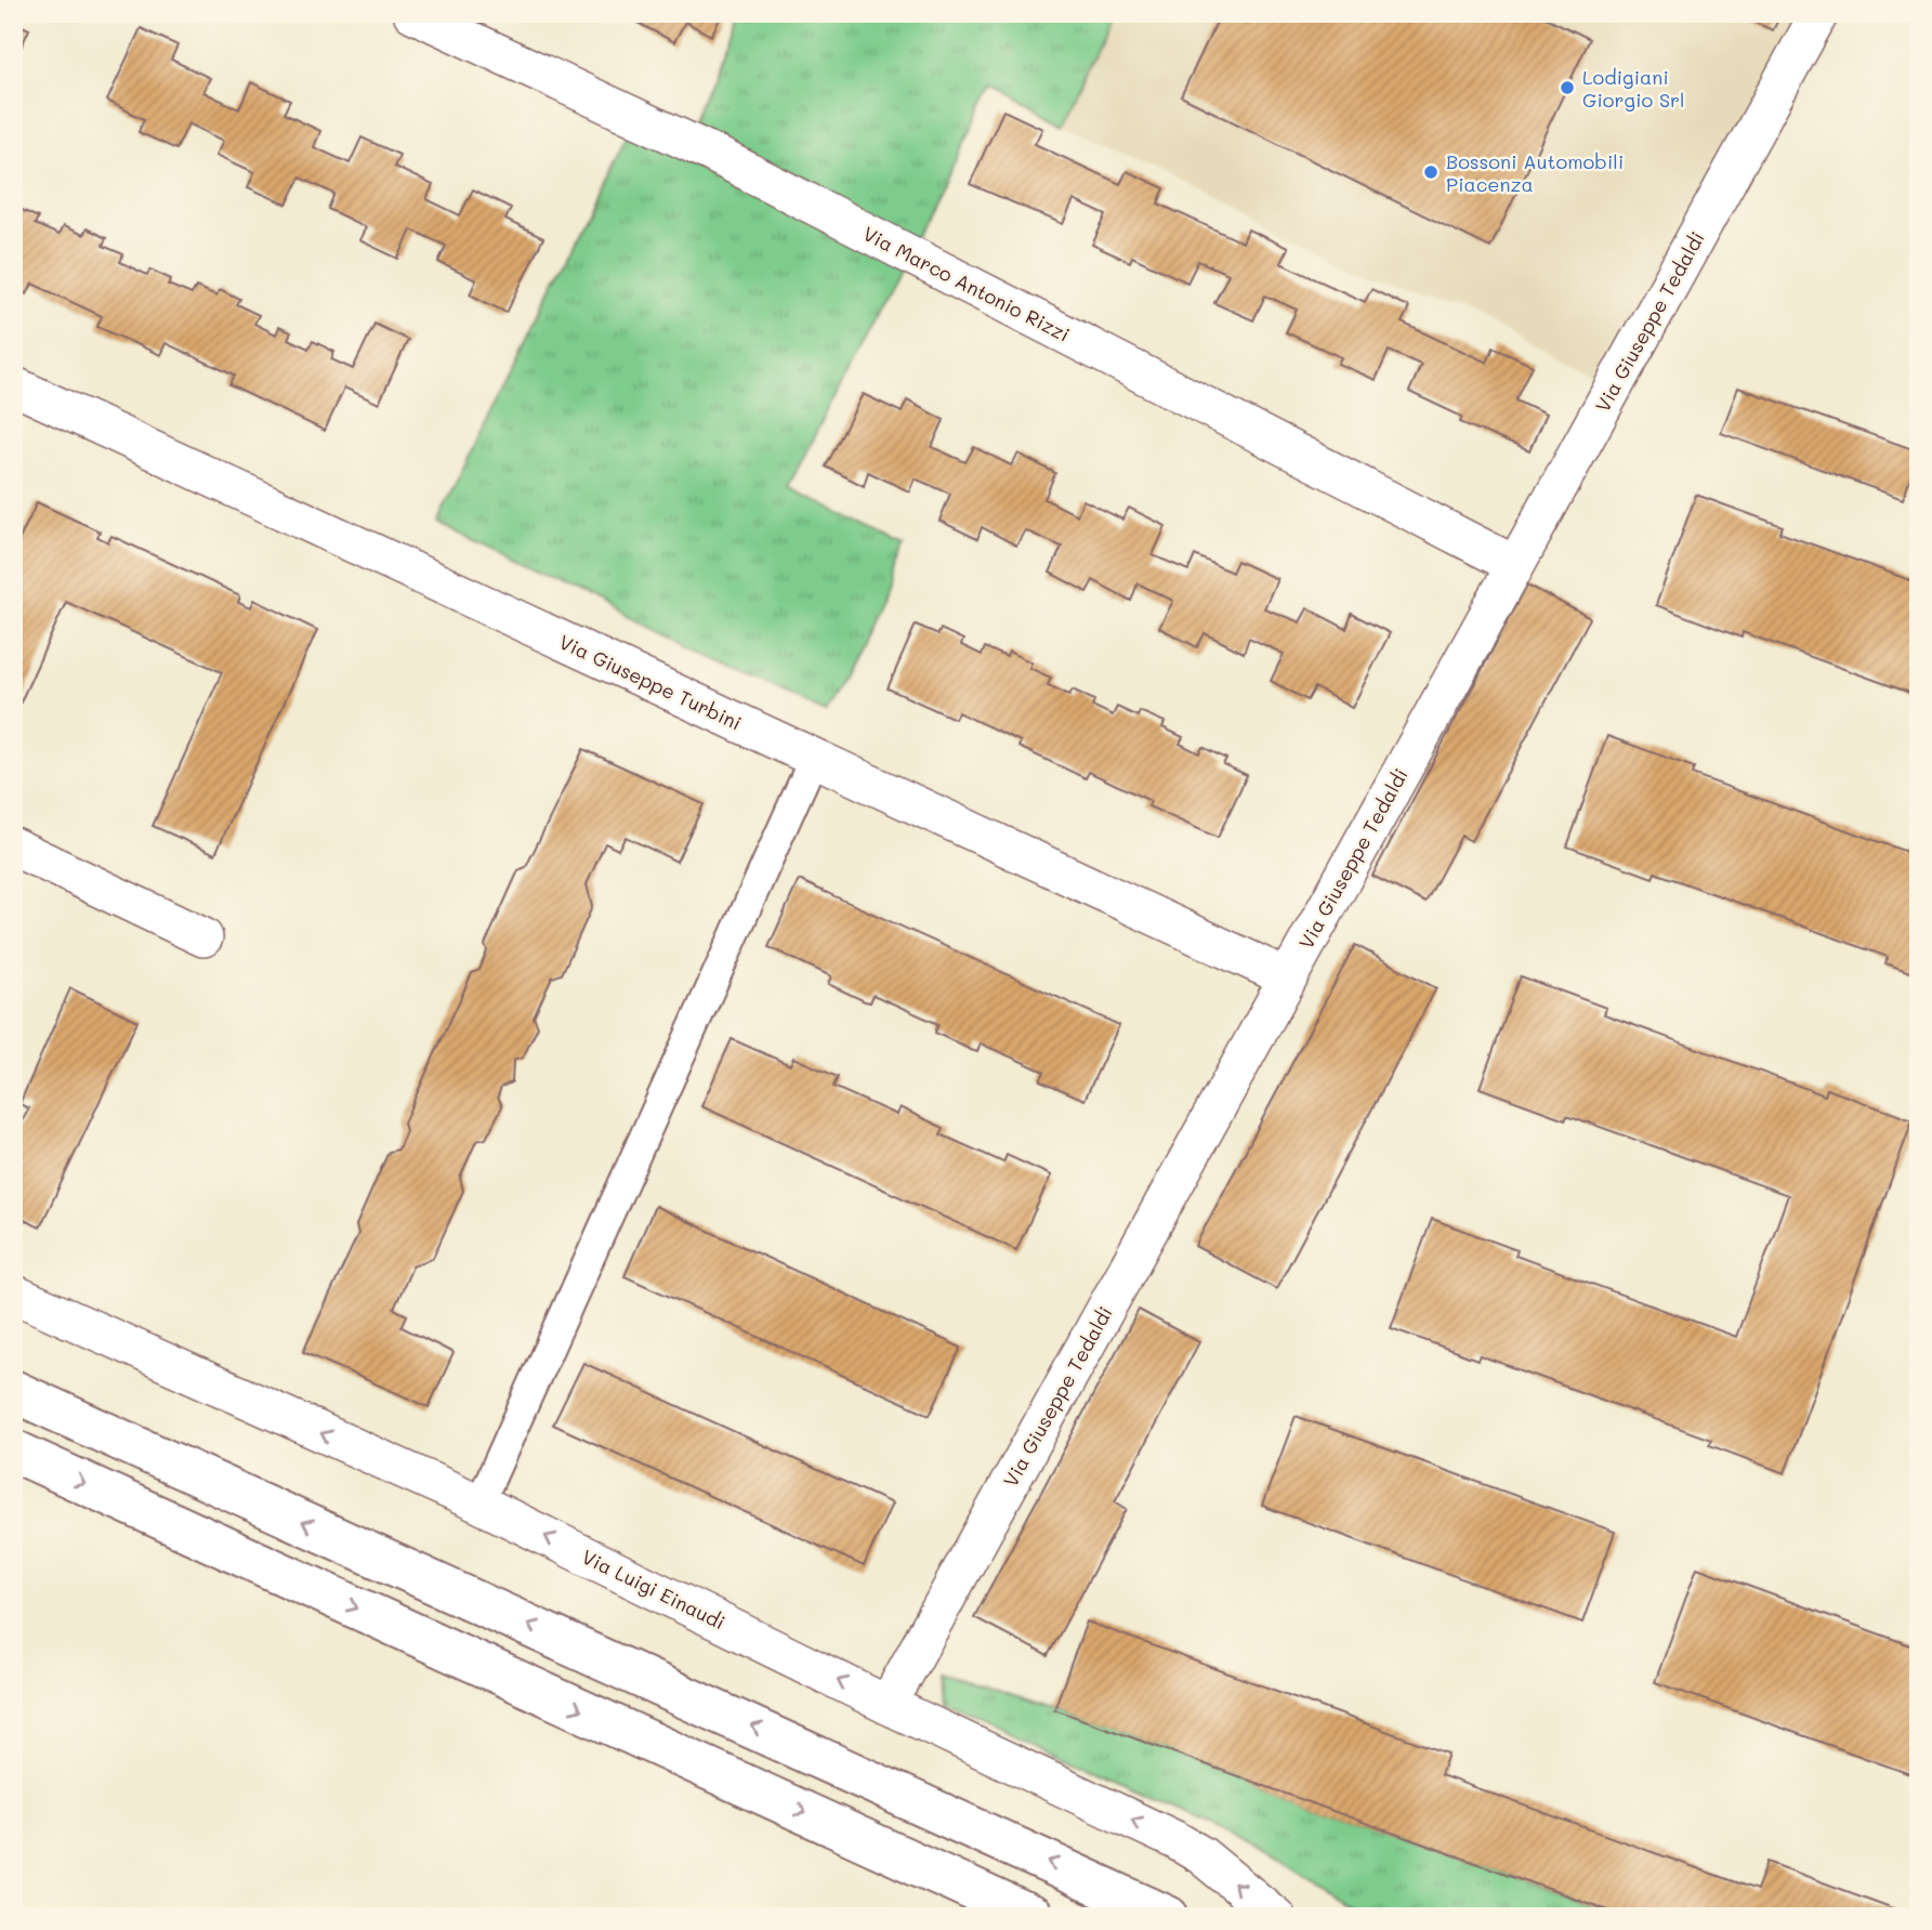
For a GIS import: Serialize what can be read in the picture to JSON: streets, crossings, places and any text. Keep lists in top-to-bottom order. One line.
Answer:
{"streets":{"street":["Via Marco Antonio Rizzi","Via Giuseppe Tedaldi","Via Giuseppe Turbini","Via Luigi Einaudi"]},"crossings":[["Via Marco Antonio Rizzi","Via Giuseppe Tedaldi"],["Via Giuseppe Tedaldi","Via Giuseppe Turbini"],["Via Giuseppe Tedaldi","Via Luigi Einaudi"]],"one_way":["Via Luigi Einaudi"],"places":["Lodigiani Giorgio Srl","Bossoni Automobili Piacenza"]}
